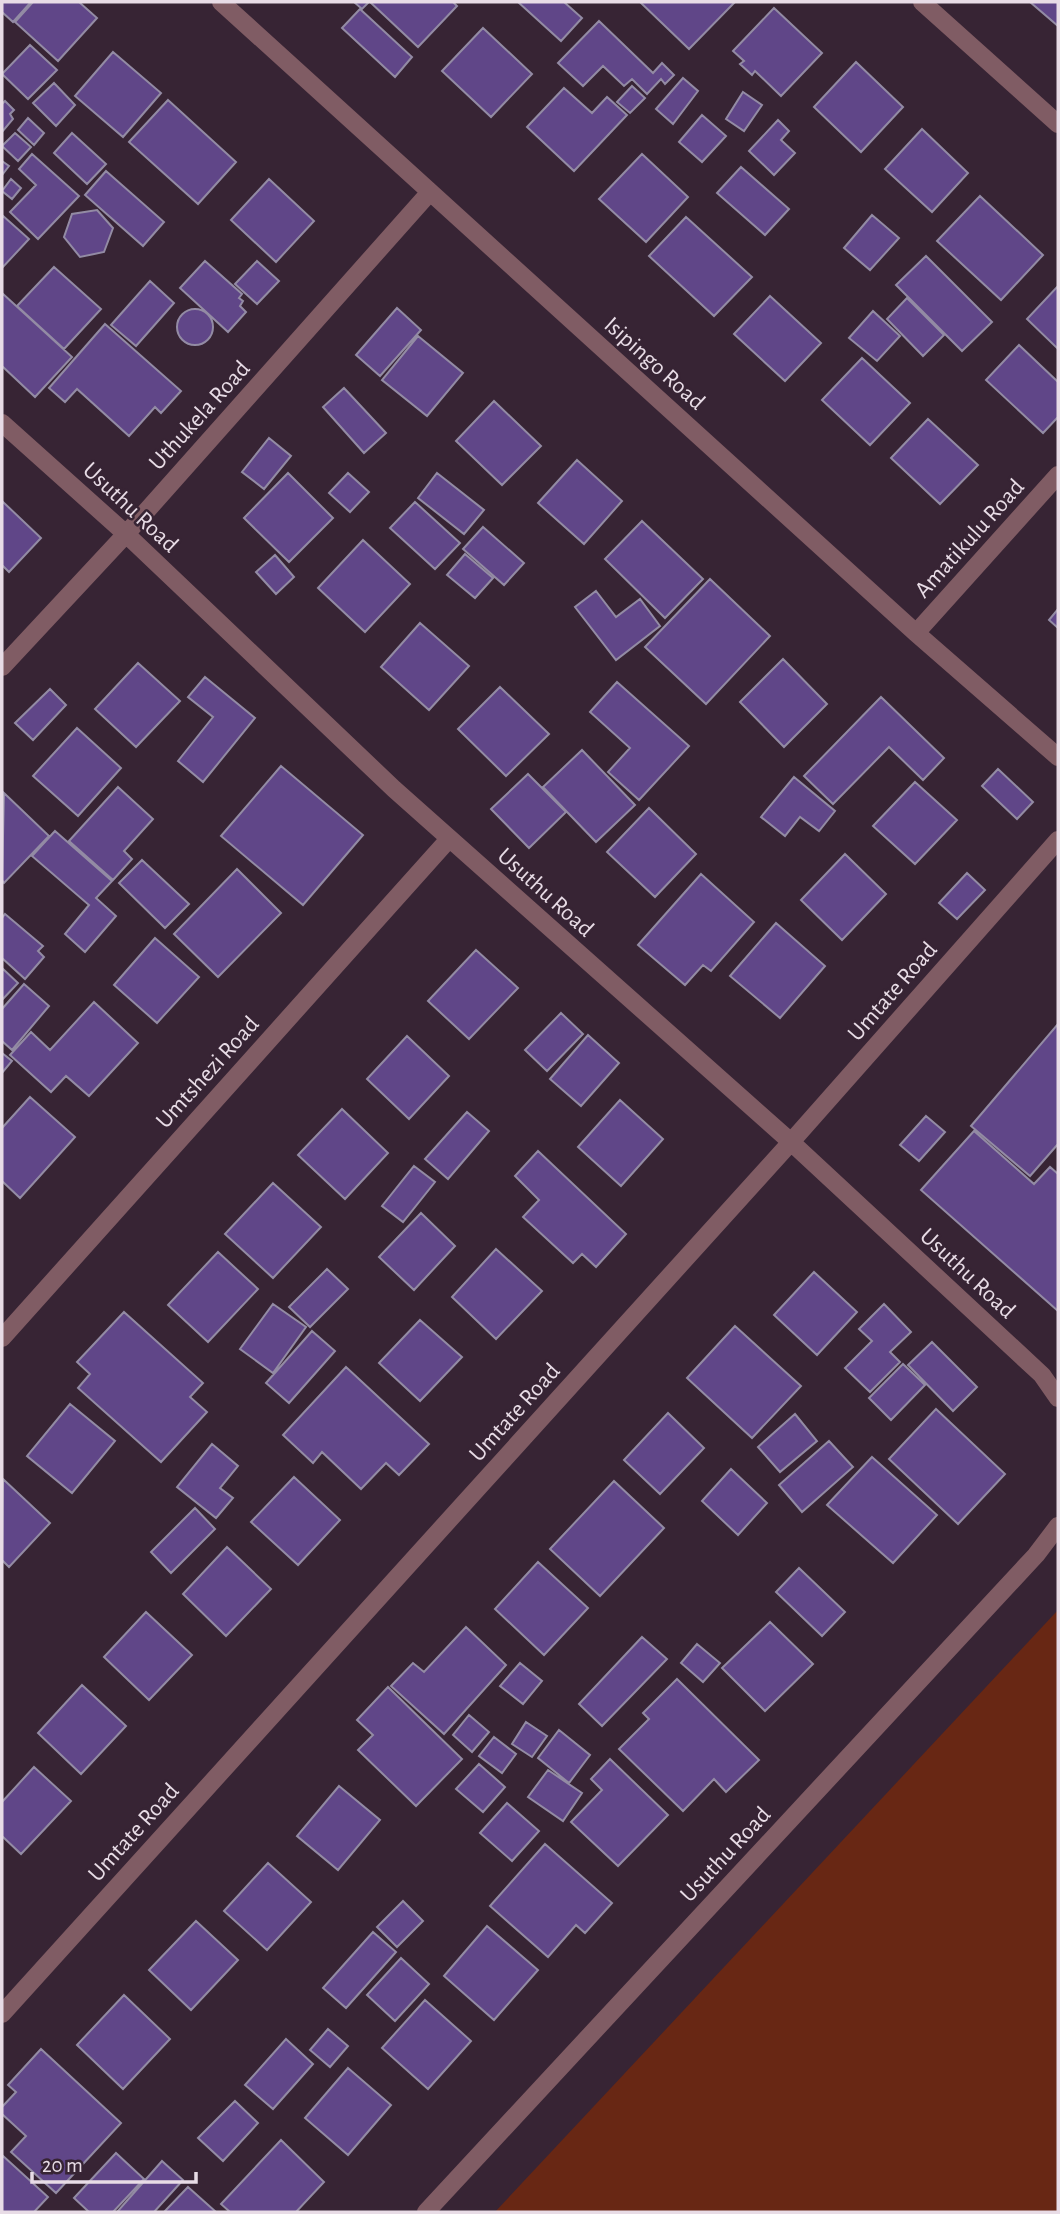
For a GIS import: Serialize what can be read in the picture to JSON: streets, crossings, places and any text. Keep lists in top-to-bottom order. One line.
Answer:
{"streets":{"street":["Isipingo Road","Uthukela Road","Usuthu Road","Amatikulu Road","Umtate Road","Umtshezi Road"]},"crossings":[["Isipingo Road","Uthukela Road"],["Isipingo Road","Amatikulu Road"],["Uthukela Road","Usuthu Road"],["Usuthu Road","Umtate Road"],["Usuthu Road","Umtshezi Road"]],"scale_bar":"20 m"}
